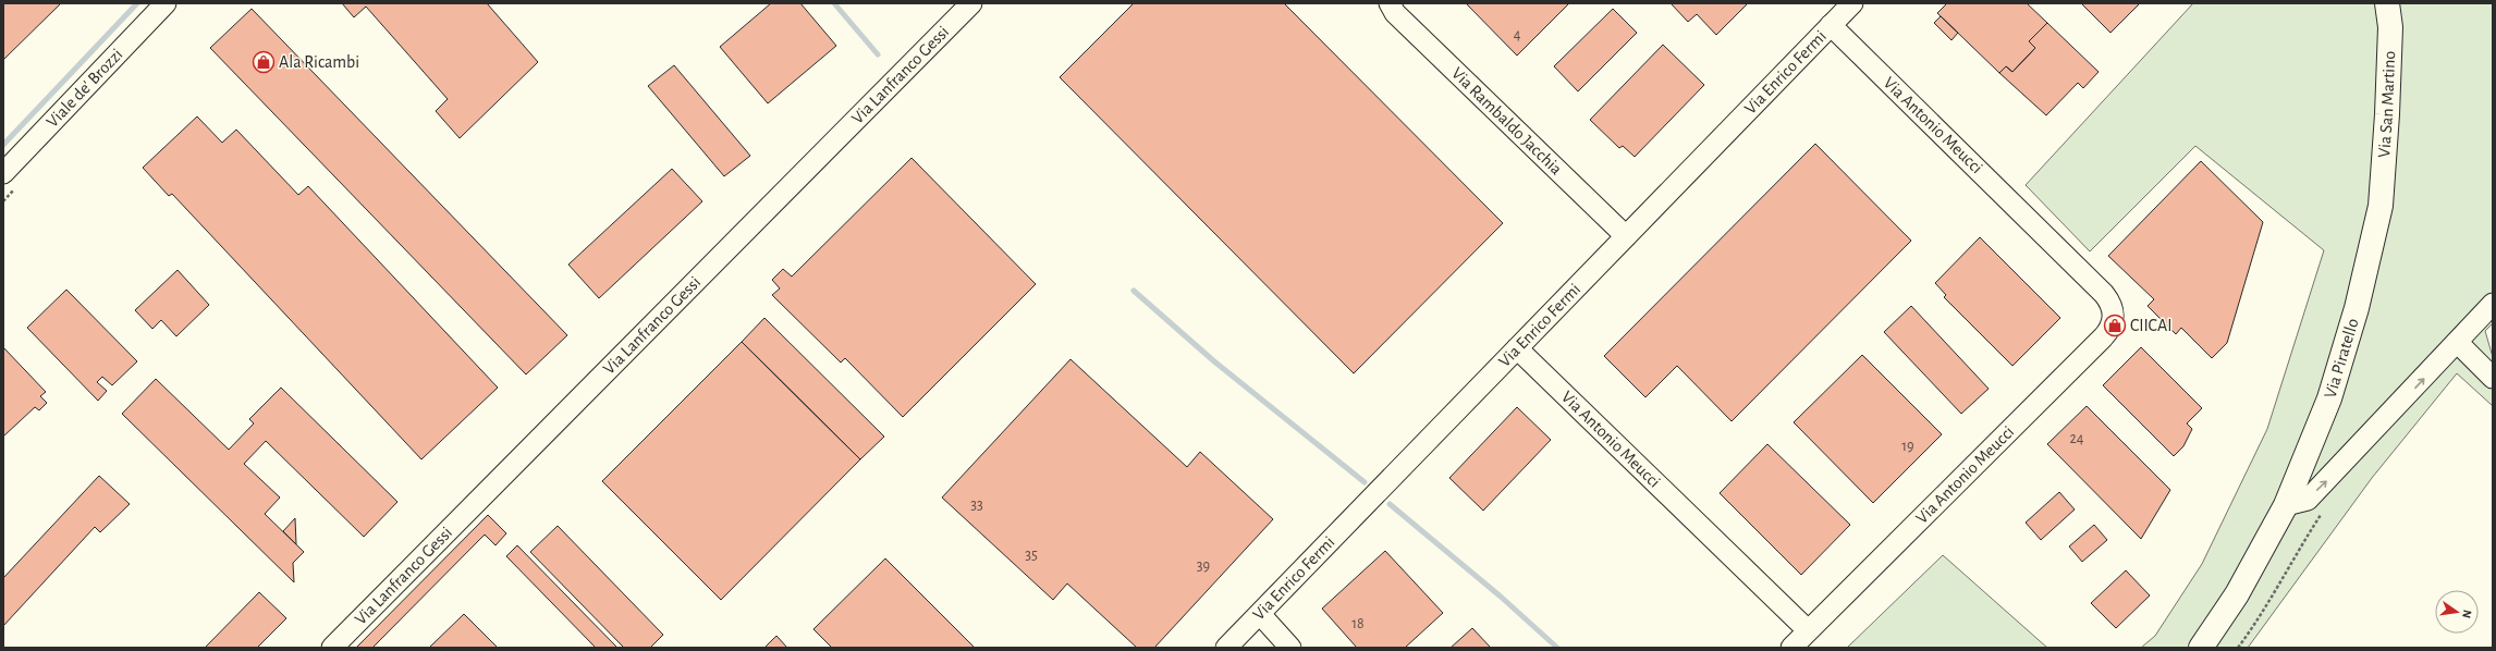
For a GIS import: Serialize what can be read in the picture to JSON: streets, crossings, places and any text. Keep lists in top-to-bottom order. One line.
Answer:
{"streets":{"main road":["Via San Martino","Via Piratello"],"street":["Via Enrico Fermi","Via Lanfranco Gessi","Viale de' Brozzi","Via Rambaldo Jacchia","Via Antonio Meucci"]},"crossings":[["Via Enrico Fermi","Via Rambaldo Jacchia"],["Via Enrico Fermi","Via Antonio Meucci"],["Via San Martino","Via Piratello"]],"places":{"shop":["Ala Ricambi","CIICAI"]},"house_numbers":["4","24","19","33","35","39","18"],"north":"right"}
